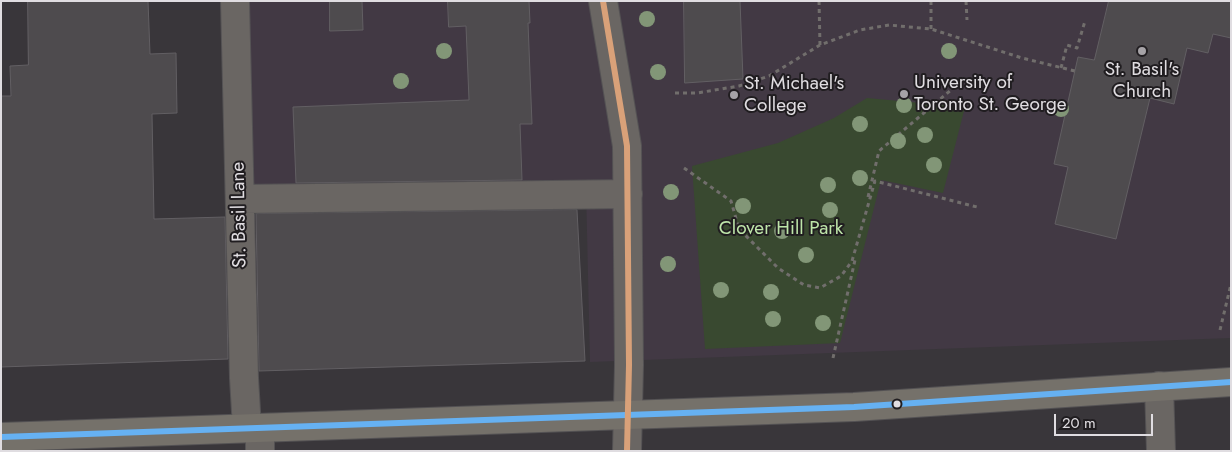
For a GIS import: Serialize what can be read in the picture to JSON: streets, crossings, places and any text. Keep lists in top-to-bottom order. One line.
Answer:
{"streets":{"street":["St. Basil Lane"]},"parks":["Clover Hill Park"],"places":["St. Basil's Church","University of Toronto St. George","St. Michael's College"],"scale_bar":"20 m"}
